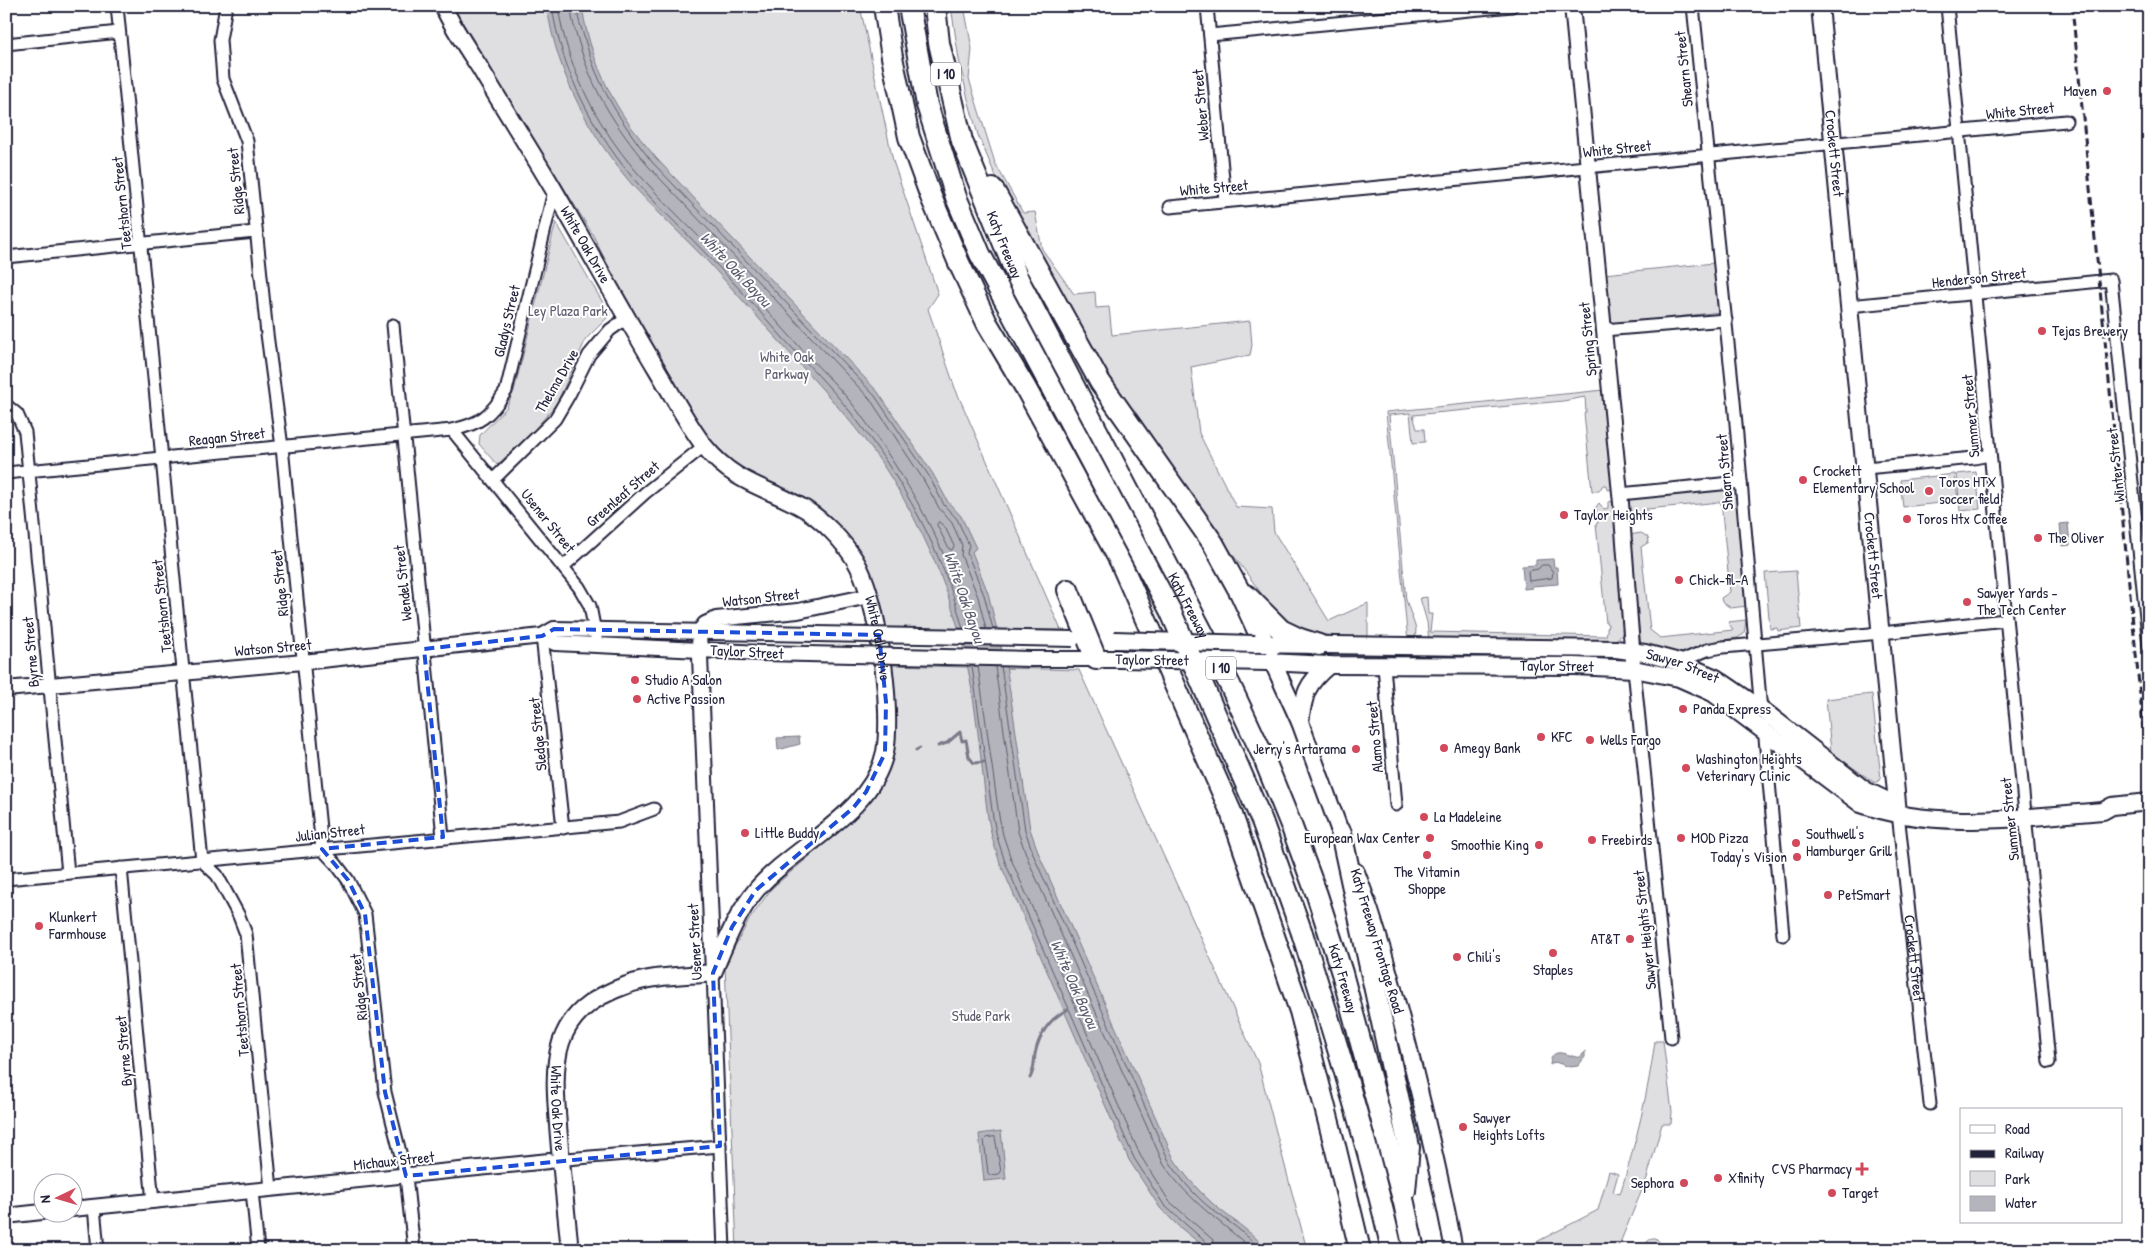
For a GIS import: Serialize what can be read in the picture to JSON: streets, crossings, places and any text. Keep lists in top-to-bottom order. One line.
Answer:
{"streets":{"highway":["I 10","Katy Freeway"],"main road":["Crockett Street","White Oak Drive","Taylor Street","Sawyer Street","Katy Freeway Frontage Road"],"street":["Shearn Street","Weber Street","White Street","Ridge Street","Teetshorn Street","Henderson Street","Gladys Street","Spring Street","Thelma Drive","Summer Street","Reagan Street","Winter Street","Greenleaf Street","Usener Street","Wendel Street","Watson Street","Byrne Street","Sledge Street","Alamo Street","Julian Street","Sawyer Heights Street","Michaux Street"]},"crossings":[["Shearn Street","White Street"],["Shearn Street","Sawyer Street"],["Weber Street","White Street"],["White Street","Crockett Street"],["White Street","Spring Street"],["White Street","Summer Street"],["Crockett Street","Henderson Street"],["Crockett Street","Sawyer Street"],["Ridge Street","Reagan Street"],["Ridge Street","Watson Street"],["Ridge Street","Julian Street"],["Ridge Street","Michaux Street"],["Teetshorn Street","Reagan Street"],["Teetshorn Street","Watson Street"],["Teetshorn Street","Julian Street"],["Teetshorn Street","Michaux Street"],["White Oak Drive","Gladys Street"],["White Oak Drive","Thelma Drive"],["White Oak Drive","Greenleaf Street"],["White Oak Drive","Usener Street"],["White Oak Drive","Watson Street"],["White Oak Drive","Michaux Street"],["Henderson Street","Summer Street"],["Henderson Street","Winter Street"],["Gladys Street","Reagan Street"],["Gladys Street","Usener Street"],["Spring Street","Taylor Street"],["Spring Street","Sawyer Street"],["Spring Street","Sawyer Heights Street"],["Thelma Drive","Usener Street"],["Summer Street","Sawyer Street"],["Reagan Street","Usener Street"],["Reagan Street","Wendel Street"],["Reagan Street","Byrne Street"],["Greenleaf Street","Usener Street"],["Usener Street","Watson Street"],["Usener Street","Taylor Street"],["Usener Street","Michaux Street"],["Wendel Street","Watson Street"],["Wendel Street","Julian Street"],["Watson Street","Byrne Street"],["Watson Street","Taylor Street"],["Watson Street","Sledge Street"],["Byrne Street","Julian Street"],["Byrne Street","Michaux Street"],["Taylor Street","Sawyer Street"],["Taylor Street","Alamo Street"],["Taylor Street","Sawyer Heights Street"],["Taylor Street","Katy Freeway Frontage Road"],["Sawyer Street","Sawyer Heights Street"],["Sledge Street","Julian Street"]],"water":["White Oak Bayou"],"parks":["Ley Plaza Park","White Oak Parkway","Stude Park"],"places":{"other":["Maven","Tejas Brewery","Crockett Elementary School","Toros HTX soccer field","Taylor Heights","Toros Htx Coffee","The Oliver","Chick-fil-A","Sawyer Yards - The Tech Center","Studio A Salon","Active Passion","Panda Express","KFC","Wells Fargo","Amegy Bank","Jerry's Artarama","Washington Heights Veterinary Clinic","La Madeleine","Little Buddy","European Wax Center","MOD Pizza","Freebirds","Southwell's Hamburger Grill","Smoothie King","The Vitamin Shoppe","Today's Vision","PetSmart","Klunkert Farmhouse","AT&T","Staples","Chili's","Sawyer Heights Lofts","Xfinity","Sephora","Target"],"health":["CVS Pharmacy"]},"legend":["Road","Railway","Park","Water"],"north":"left"}
